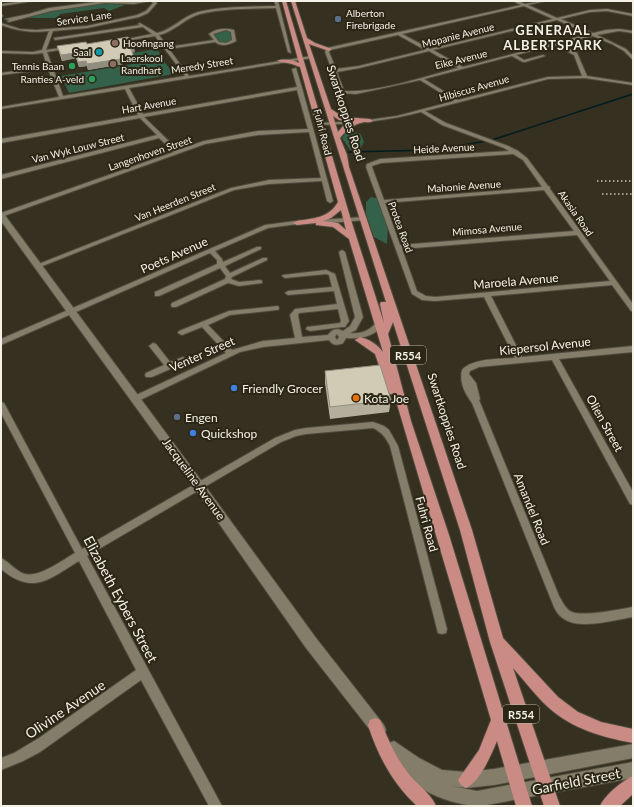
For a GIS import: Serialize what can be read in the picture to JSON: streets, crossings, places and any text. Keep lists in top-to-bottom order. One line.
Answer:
{"streets":{"main road":["Swartkoppies Road","R554"],"street":["Service Lane","Mopanie Avenue","Eike Avenue","Meredy Street","Hibiscus Avenue","Hart Avenue","Fuhri Road","Van Wyk Louw Street","Heide Avenue","Langenhoven Street","Mahonie Avenue","Van Heerden Street","Akasia Road","Protea Road","Mimosa Avenue","Poets Avenue","Maroela Avenue","Kiepersol Avenue","Venter Street","Olien Street","Jacqueline Avenue","Amandel Road","Elizabeth Eybers Street","Olivine Avenue","Garfield Street"]},"crossings":[["Mopanie Avenue","Eike Avenue"],["Meredy Street","Swartkoppies Road"],["Meredy Street","R554"],["Hibiscus Avenue","Swartkoppies Road"],["Hibiscus Avenue","Akasia Road"],["Hibiscus Avenue","R554"],["Hart Avenue","Fuhri Road"],["Swartkoppies Road","Poets Avenue"],["Swartkoppies Road","Jacqueline Avenue"],["Swartkoppies Road","Garfield Street"],["Fuhri Road","Langenhoven Street"],["Fuhri Road","Van Heerden Street"],["Fuhri Road","Jacqueline Avenue"],["Heide Avenue","Akasia Road"],["Heide Avenue","Protea Road"],["Langenhoven Street","Jacqueline Avenue"],["Mahonie Avenue","Akasia Road"],["Mahonie Avenue","Protea Road"],["Van Heerden Street","Jacqueline Avenue"],["Akasia Road","Mimosa Avenue"],["Akasia Road","Maroela Avenue"],["Protea Road","Mimosa Avenue"],["Protea Road","Maroela Avenue"],["Poets Avenue","R554"],["Poets Avenue","Jacqueline Avenue"],["Kiepersol Avenue","Olien Street"],["Kiepersol Avenue","Amandel Road"],["Venter Street","Jacqueline Avenue"],["R554","Jacqueline Avenue"],["R554","Garfield Street"],["Jacqueline Avenue","Garfield Street"],["Elizabeth Eybers Street","Olivine Avenue"]],"districts":["GENERAAL ALBERTSPARK"],"places":["Alberton Firebrigade","Hoofingang","Saal","Laerskool Randhart","Tennis Baan","Ranties A-veld","Friendly Grocer","Kota Joe","Engen","Quickshop"]}
